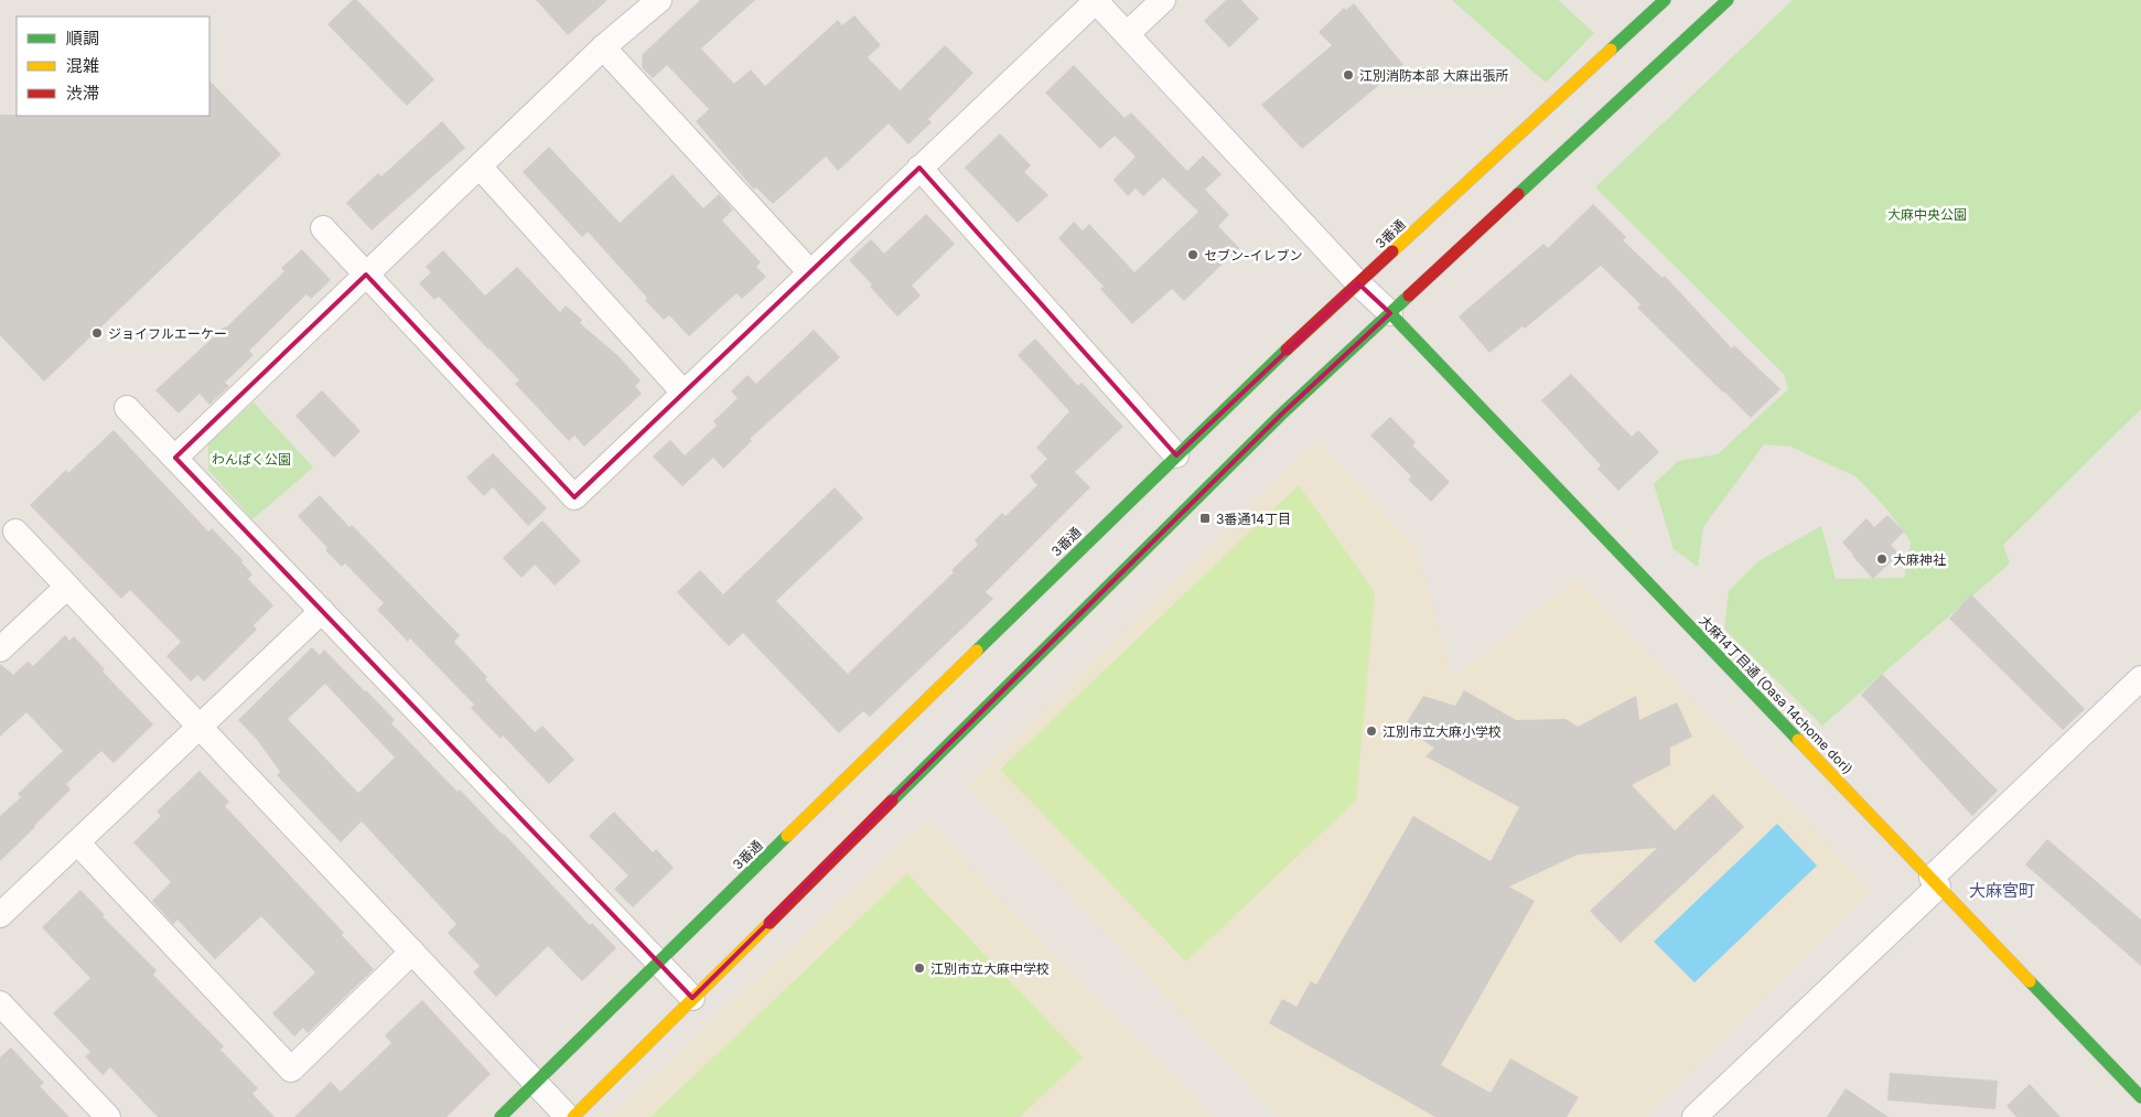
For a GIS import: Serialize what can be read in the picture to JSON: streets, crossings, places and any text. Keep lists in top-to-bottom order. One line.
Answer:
{"streets":{"street":["3番通","大麻14丁目通 (Oasa 14chome dori)"]},"districts":["大麻宮町"],"parks":["大麻中央公園","わんぱく公園"],"places":{"other":["江別消防本部 大麻出張所","セブン-イレブン","ジョイフルエーケー","大麻神社","江別市立大麻小学校","江別市立大麻中学校"],"transit":["3番通14丁目"]},"legend":["順調","混雑","渋滞"]}
